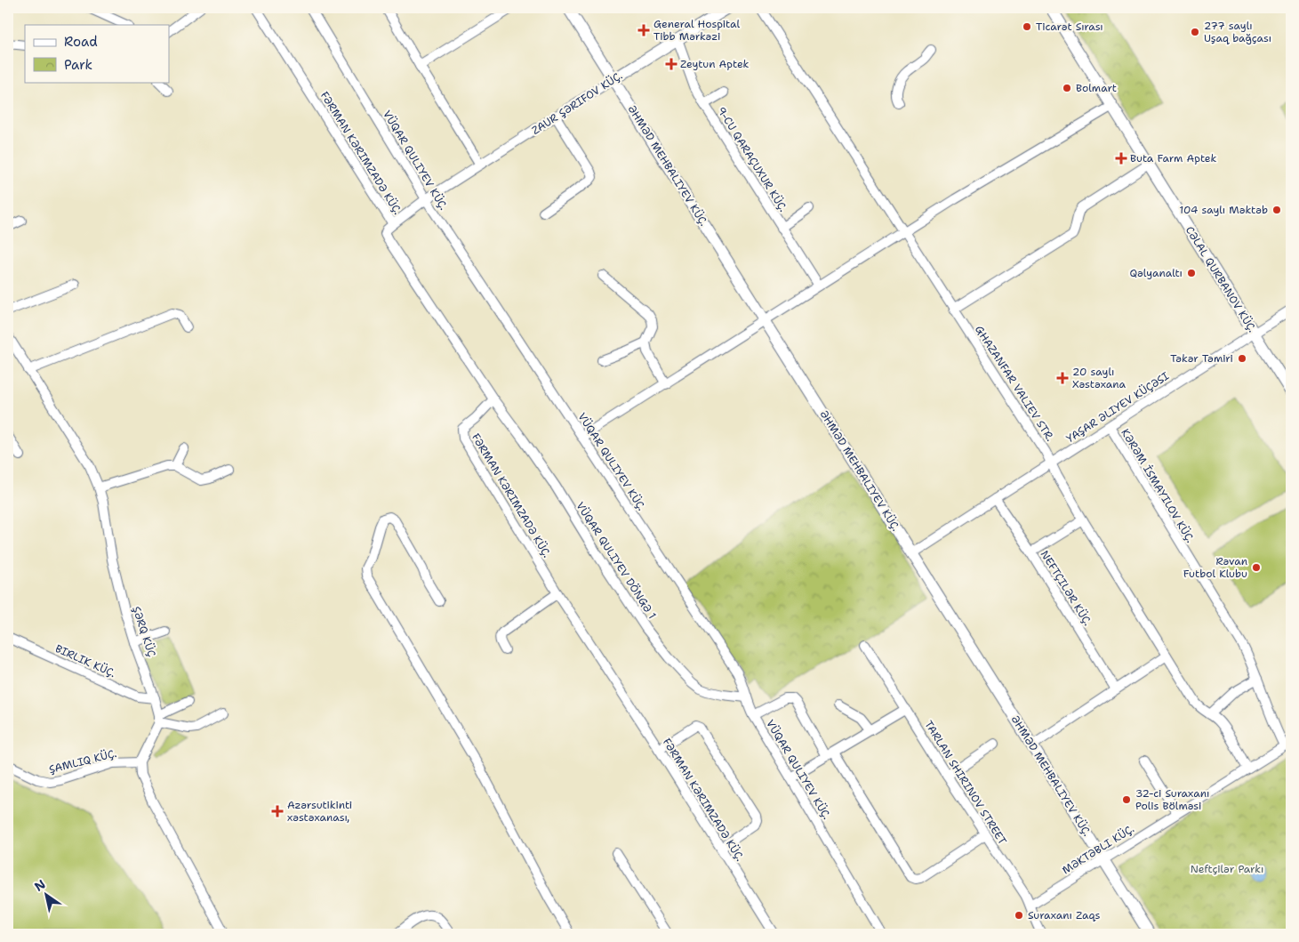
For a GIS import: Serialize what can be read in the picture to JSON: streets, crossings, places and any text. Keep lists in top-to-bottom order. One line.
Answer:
{"streets":{"street":["ZAUR ŞƏRIFOV KÜÇ.","FƏRMAN KƏRIMZADƏ KÜÇ.","9-CU QARAÇUXUR KÜÇ.","VÜQAR QULIYEV KÜÇ.","CƏLAL QURBANOV KÜÇ.","GHAZANFAR VALIEV STR.","YAŞAR ƏLIYEV KÜÇƏSI","VÜQAR QULIYEV DÖNGƏ 1","NEFTÇILƏR KÜÇ.","ŞƏRQ KÜÇ","BIRLIK KÜÇ.","TARLAN SHIRINOV STREET","MƏKTƏBLI KÜÇ."]},"crossings":[["ZAUR ŞƏRIFOV KÜÇ.","FƏRMAN KƏRIMZADƏ KÜÇ."],["ZAUR ŞƏRIFOV KÜÇ.","9-CU QARAÇUXUR KÜÇ."],["ZAUR ŞƏRIFOV KÜÇ.","VÜQAR QULIYEV KÜÇ."],["FƏRMAN KƏRIMZADƏ KÜÇ.","VÜQAR QULIYEV DÖNGƏ 1"],["VÜQAR QULIYEV KÜÇ.","VÜQAR QULIYEV DÖNGƏ 1"],["CƏLAL QURBANOV KÜÇ.","YAŞAR ƏLIYEV KÜÇƏSI"],["GHAZANFAR VALIEV STR.","YAŞAR ƏLIYEV KÜÇƏSI"],["GHAZANFAR VALIEV STR.","MƏKTƏBLI KÜÇ."],["YAŞAR ƏLIYEV KÜÇƏSI","NEFTÇILƏR KÜÇ."],["ŞƏRQ KÜÇ","BIRLIK KÜÇ."],["TARLAN SHIRINOV STREET","MƏKTƏBLI KÜÇ."]],"parks":["Neftçilər Parkı"],"places":{"other":["Ticarət Sırası","277 saylı Uşaq bağçası","Bolmart","104 saylı Məktəb","Qəlyanaltı","Təkər Təmiri","Rəvan Futbol Klubu","32-ci Suraxanı Polis Bölməsi","Suraxanı Zaqs"],"health":["General Hospital Tibb Mərkəzi","Zeytun Aptek","Buta Farm Aptek","20 saylı Xəstəxana","Azərsutikinti xəstəxanası,"]},"legend":["Road","Park"],"north":"top left"}
